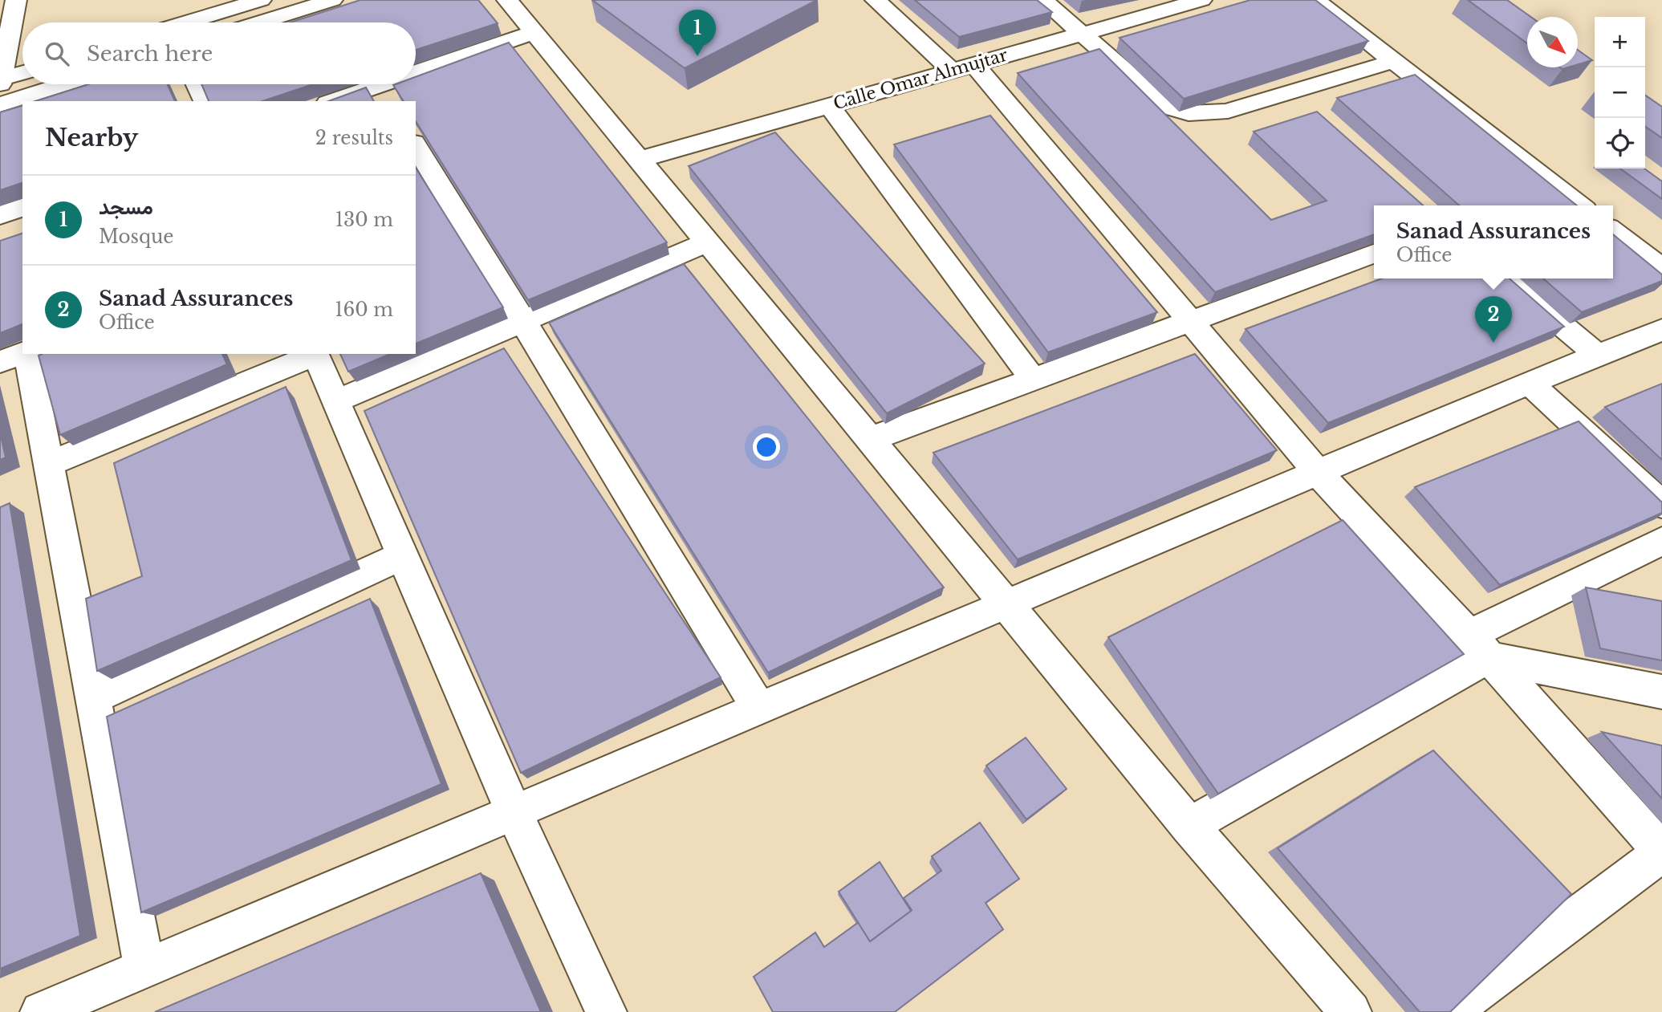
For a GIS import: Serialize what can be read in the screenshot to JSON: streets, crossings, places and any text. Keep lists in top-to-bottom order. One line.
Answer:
{"streets":{"street":["Calle Omar Almujtar"]},"north":"bottom right","page":{"pins":["1","2"],"map_buttons":["+","−"],"search":"Search here","heading":["Nearby","2 results"],"list":[{"mark":"1","name":"مسجد","note":"Mosque","value":"130 m"},{"mark":"2","name":"Sanad Assurances","note":"Office","value":"160 m"}],"popup":["Sanad Assurances","Office"]}}
